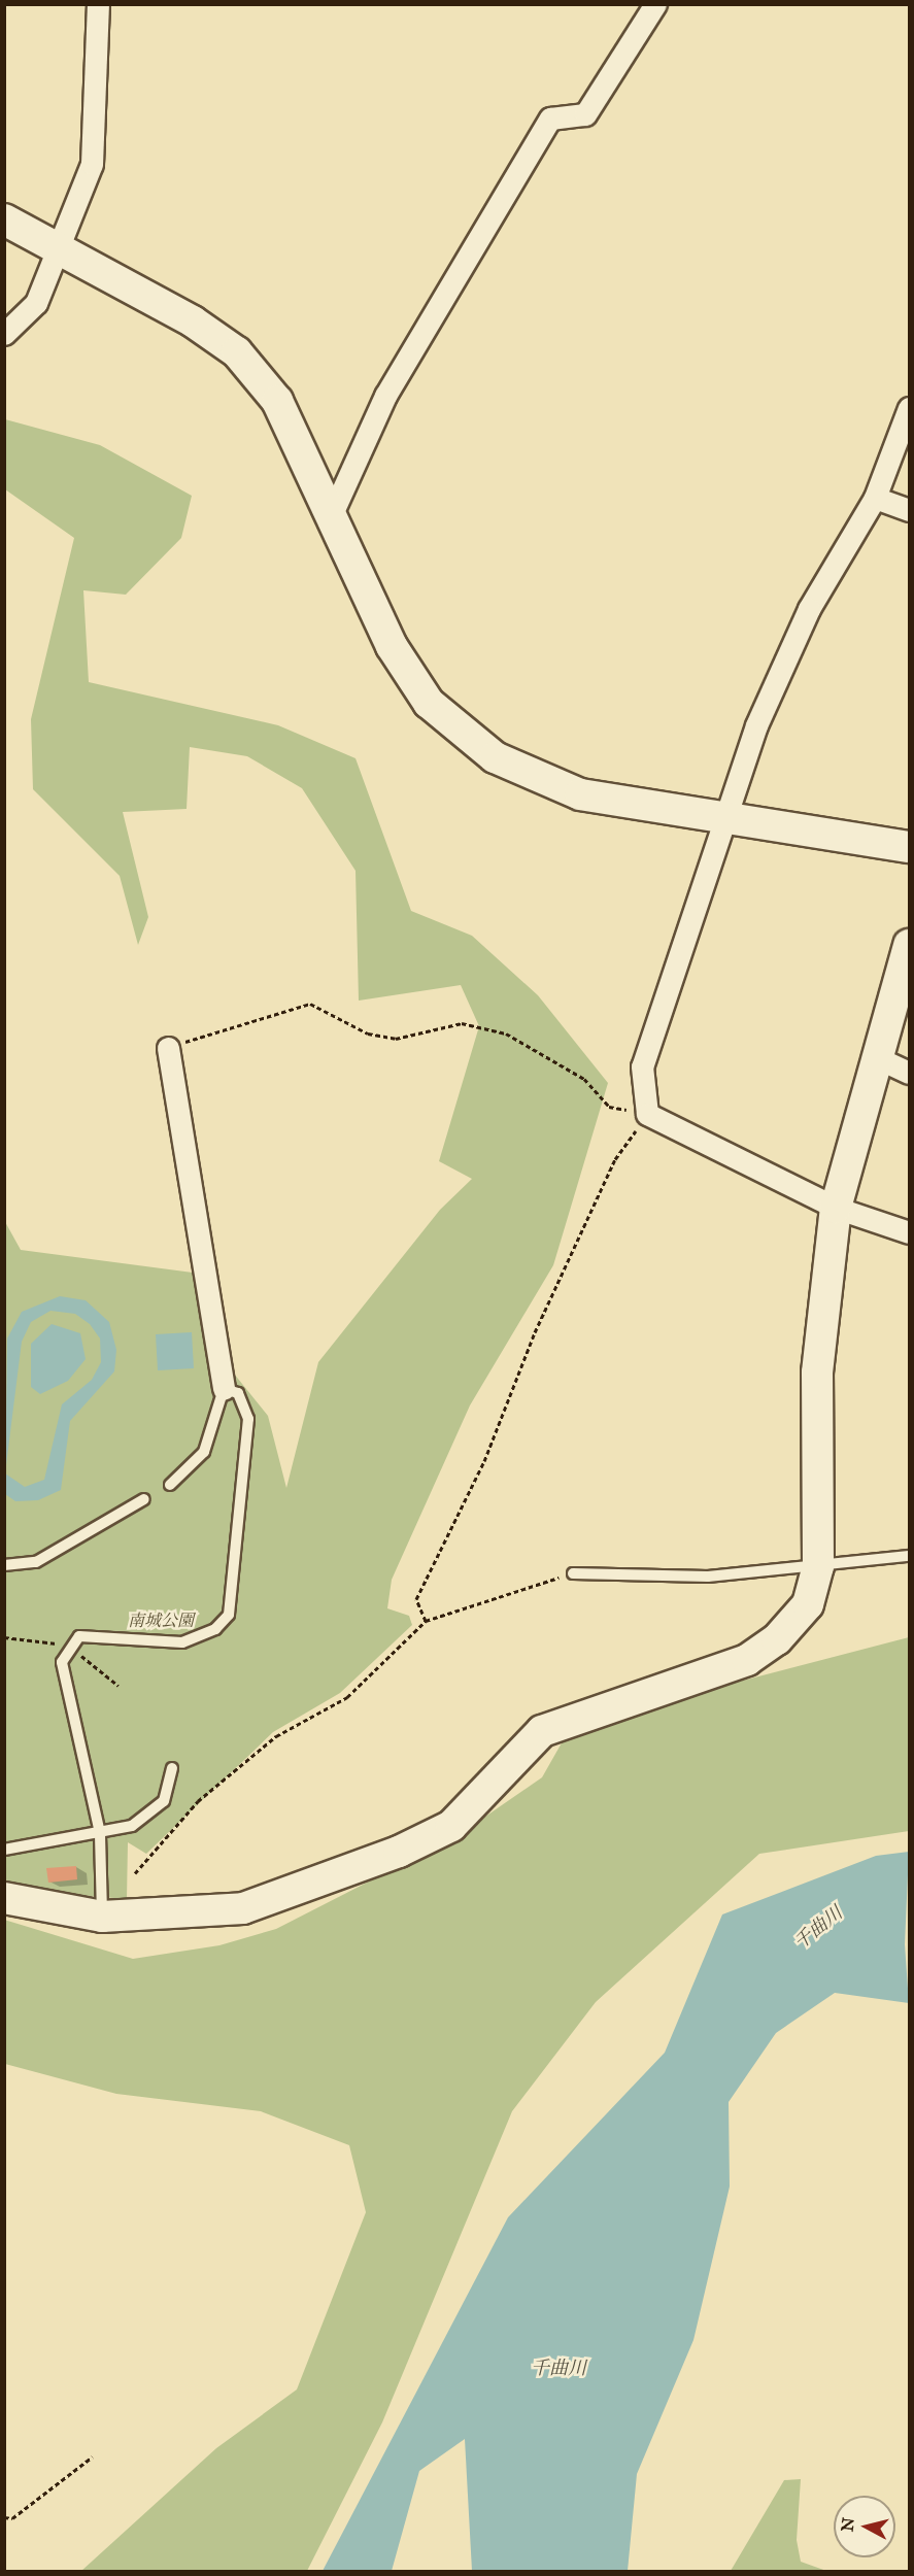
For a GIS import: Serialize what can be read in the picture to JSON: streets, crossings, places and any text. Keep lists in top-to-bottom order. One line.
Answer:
{"water":["千曲川"],"parks":["南城公園"],"north":"left"}
